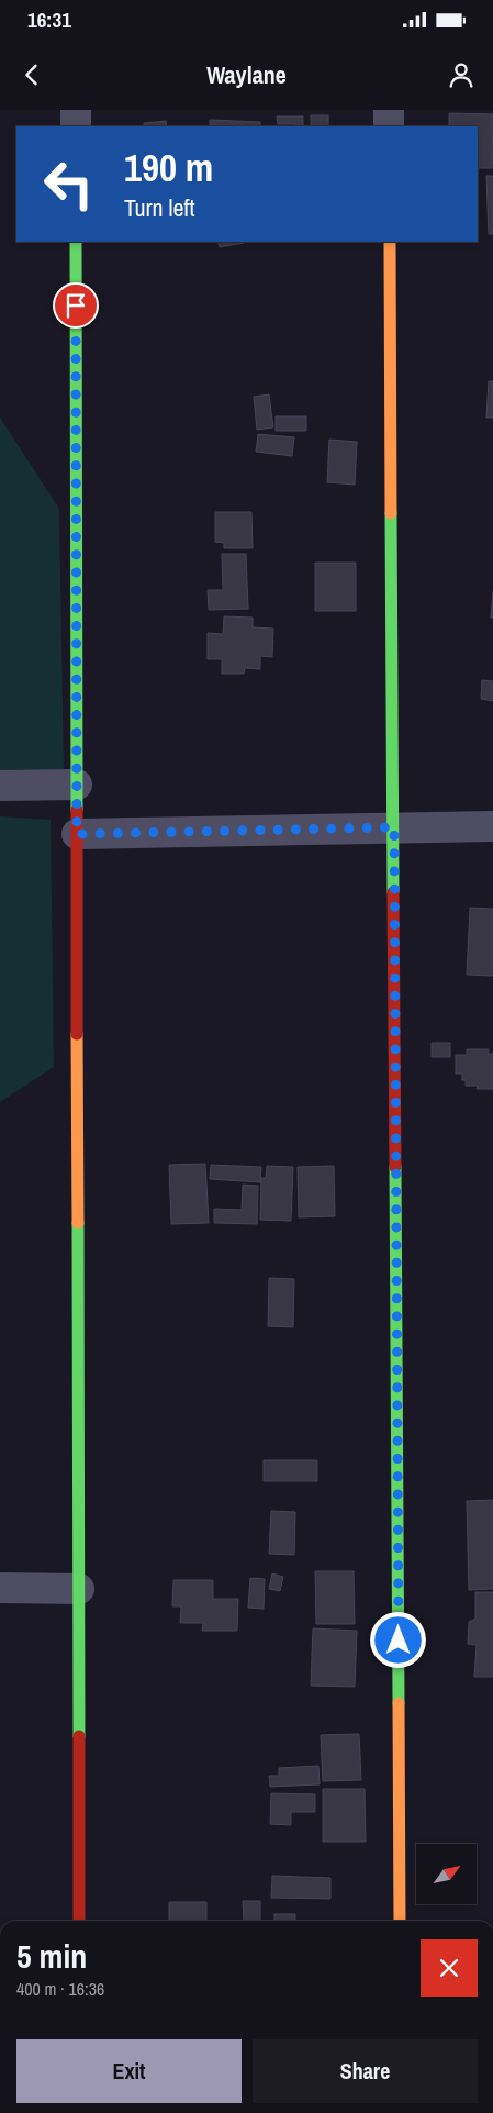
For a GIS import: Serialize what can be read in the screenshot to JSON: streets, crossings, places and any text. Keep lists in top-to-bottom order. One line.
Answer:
{"north":"top right","page":{"status":"16:31","header":"Waylane","turn":["190 m","Turn left"],"heading":["5 min","400 m · 16:36"],"buttons":["Exit","Share"]}}
